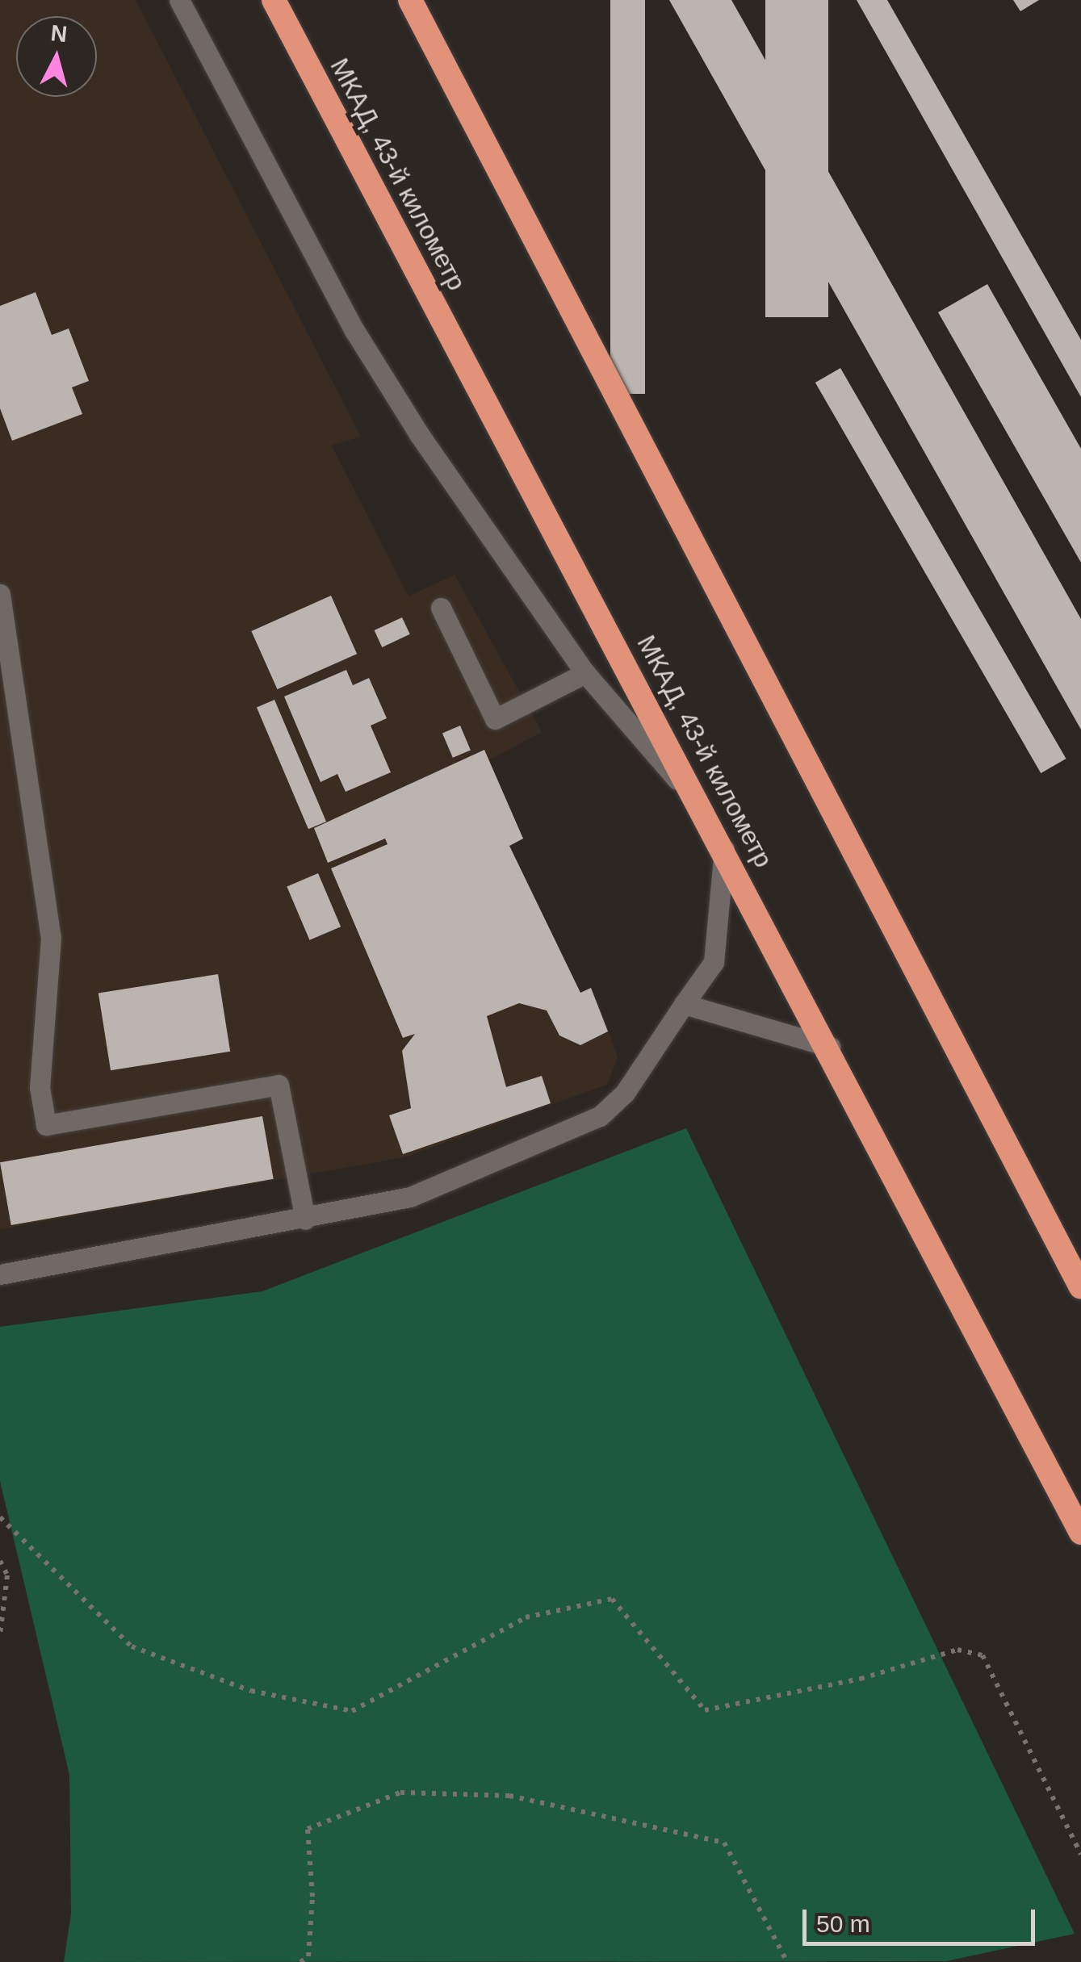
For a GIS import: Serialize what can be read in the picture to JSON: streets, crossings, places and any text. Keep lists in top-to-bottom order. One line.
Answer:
{"streets":{"highway":["МКАД, 43-й километр"]},"scale_bar":"50 m","north":"top"}
